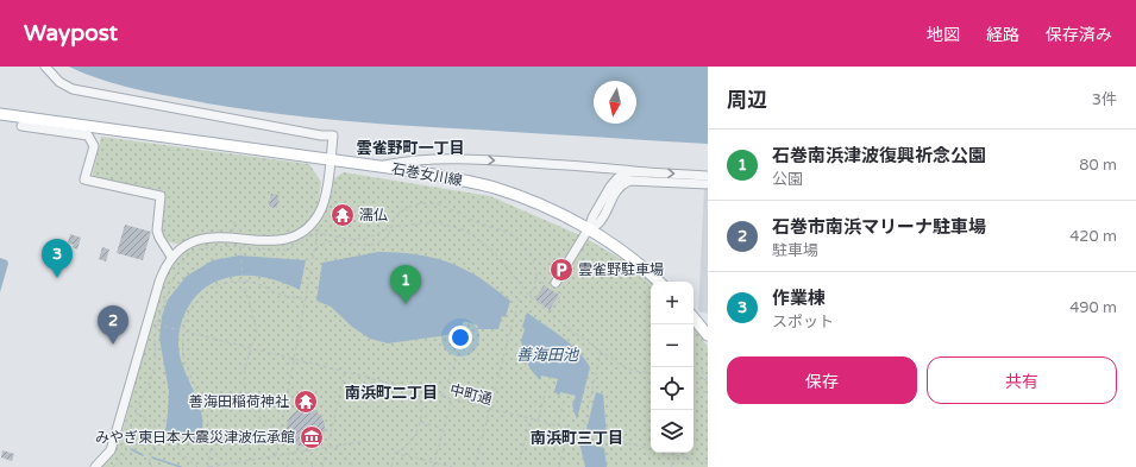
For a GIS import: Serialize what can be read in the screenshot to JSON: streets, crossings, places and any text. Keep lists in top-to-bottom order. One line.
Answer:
{"streets":{"main road":["石巻女川線"],"path":["中町通"]},"districts":["雲雀野町一丁目","南浜町二丁目","南浜町三丁目"],"water":["善海田池"],"places":{"temple":["濡仏","善海田稲荷神社"],"parking":["雲雀野駐車場"],"museum":["みやぎ東日本大震災津波伝承館"]},"north":"bottom","page":{"header":"Waypost","nav":["地図","経路","保存済み"],"heading":["周辺","3件"],"list":[{"mark":"1","name":"石巻南浜津波復興祈念公園","note":"公園","value":"80 m"},{"mark":"2","name":"石巻市南浜マリーナ駐車場","note":"駐車場","value":"420 m"},{"mark":"3","name":"作業棟","note":"スポット","value":"490 m"}],"pins":["3","1","2"],"map_buttons":["+","−"],"buttons":["保存","共有"]}}
